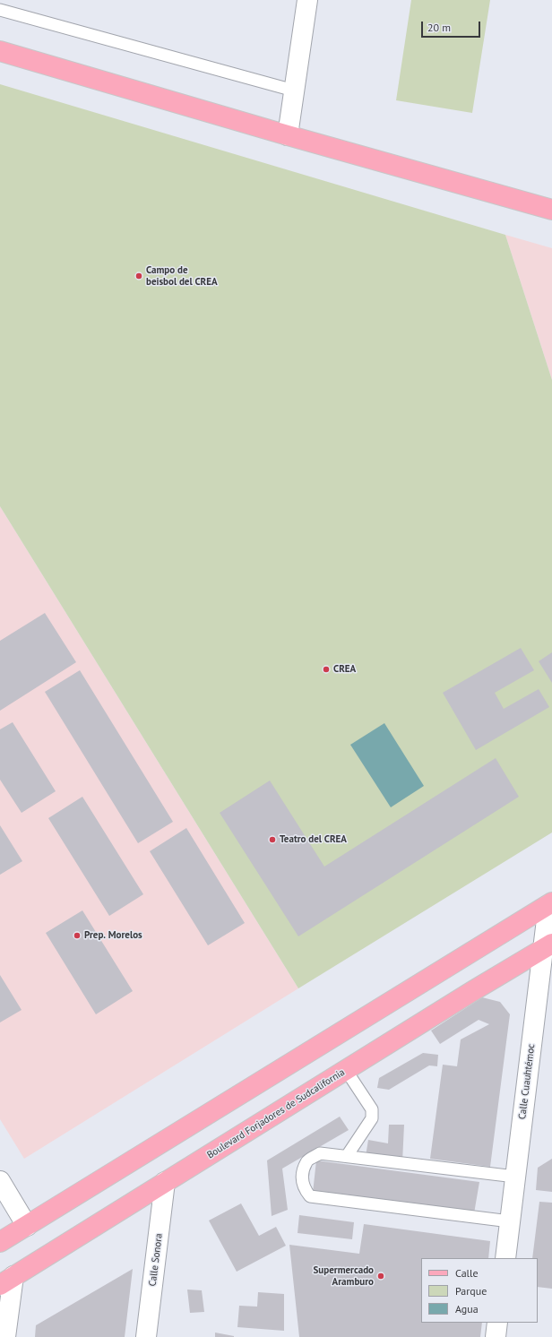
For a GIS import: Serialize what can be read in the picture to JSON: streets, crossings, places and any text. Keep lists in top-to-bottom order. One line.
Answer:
{"streets":{"main road":["Boulevard Forjadores de Sudcalifornia"],"street":["Calle Cuauhtémoc","Calle Sonora"]},"crossings":[["Calle Cuauhtémoc","Boulevard Forjadores de Sudcalifornia"],["Boulevard Forjadores de Sudcalifornia","Calle Sonora"]],"places":["Campo de beisbol del CREA","CREA","Teatro del CREA","Prep. Morelos","Supermercado Aramburo"],"legend":["Calle","Parque","Agua"],"scale_bar":"20 m"}
